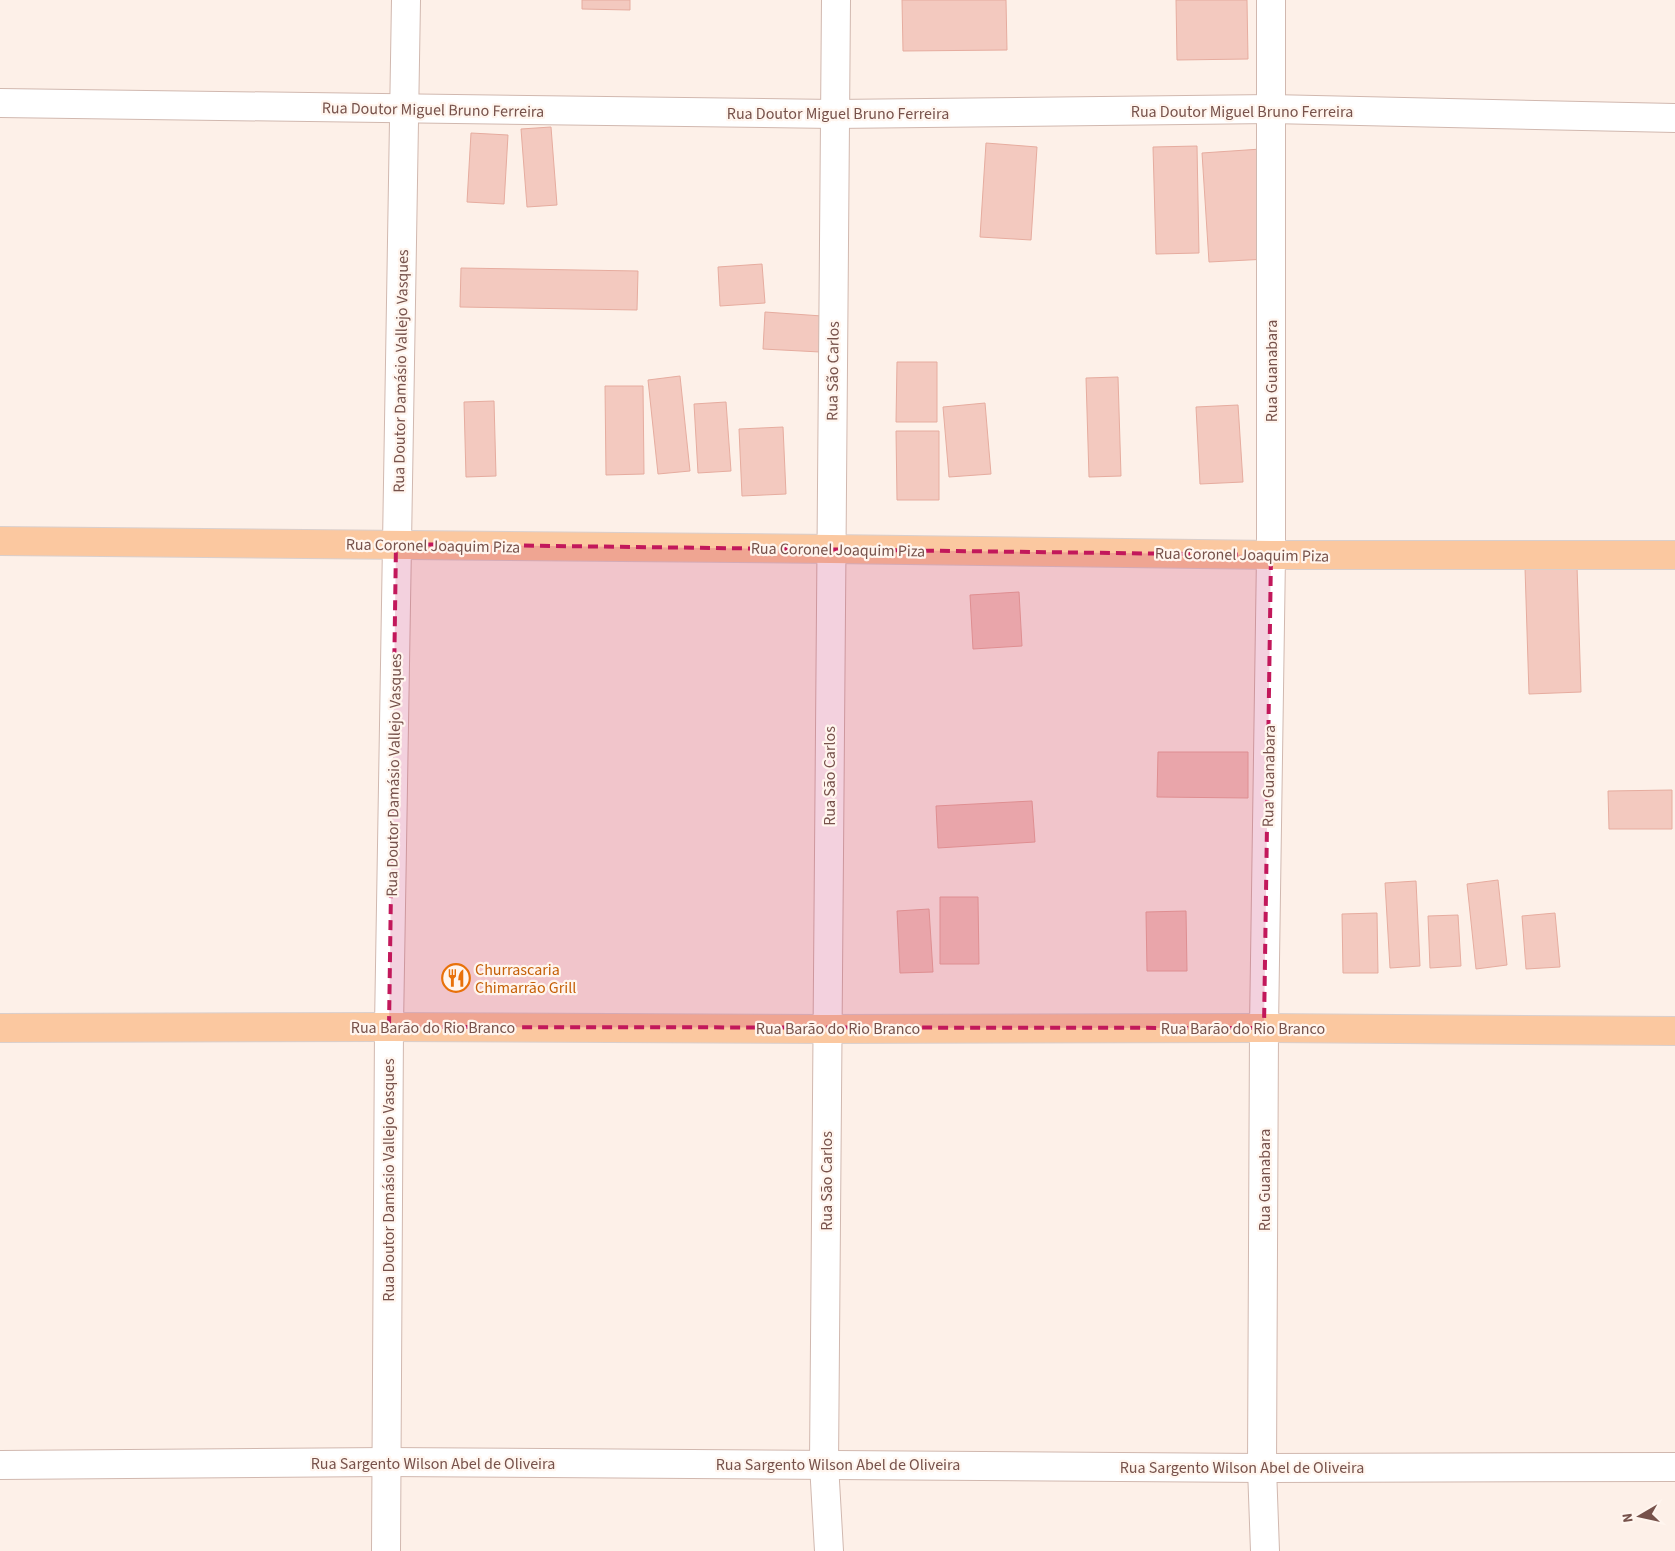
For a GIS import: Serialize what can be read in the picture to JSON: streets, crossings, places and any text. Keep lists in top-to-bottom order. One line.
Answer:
{"streets":{"main road":["Rua Coronel Joaquim Piza","Rua Barão do Rio Branco"],"street":["Rua Doutor Miguel Bruno Ferreira","Rua Doutor Damásio Vallejo Vasques","Rua São Carlos","Rua Guanabara","Rua Sargento Wilson Abel de Oliveira"]},"crossings":[["Rua Doutor Miguel Bruno Ferreira","Rua Doutor Damásio Vallejo Vasques"],["Rua Doutor Miguel Bruno Ferreira","Rua São Carlos"],["Rua Doutor Miguel Bruno Ferreira","Rua Guanabara"],["Rua Doutor Damásio Vallejo Vasques","Rua Coronel Joaquim Piza"],["Rua Doutor Damásio Vallejo Vasques","Rua Barão do Rio Branco"],["Rua Doutor Damásio Vallejo Vasques","Rua Sargento Wilson Abel de Oliveira"],["Rua São Carlos","Rua Coronel Joaquim Piza"],["Rua São Carlos","Rua Barão do Rio Branco"],["Rua São Carlos","Rua Sargento Wilson Abel de Oliveira"],["Rua Guanabara","Rua Coronel Joaquim Piza"],["Rua Guanabara","Rua Barão do Rio Branco"],["Rua Guanabara","Rua Sargento Wilson Abel de Oliveira"]],"places":{"restaurant":["Churrascaria Chimarrão Grill"]},"north":"left"}
